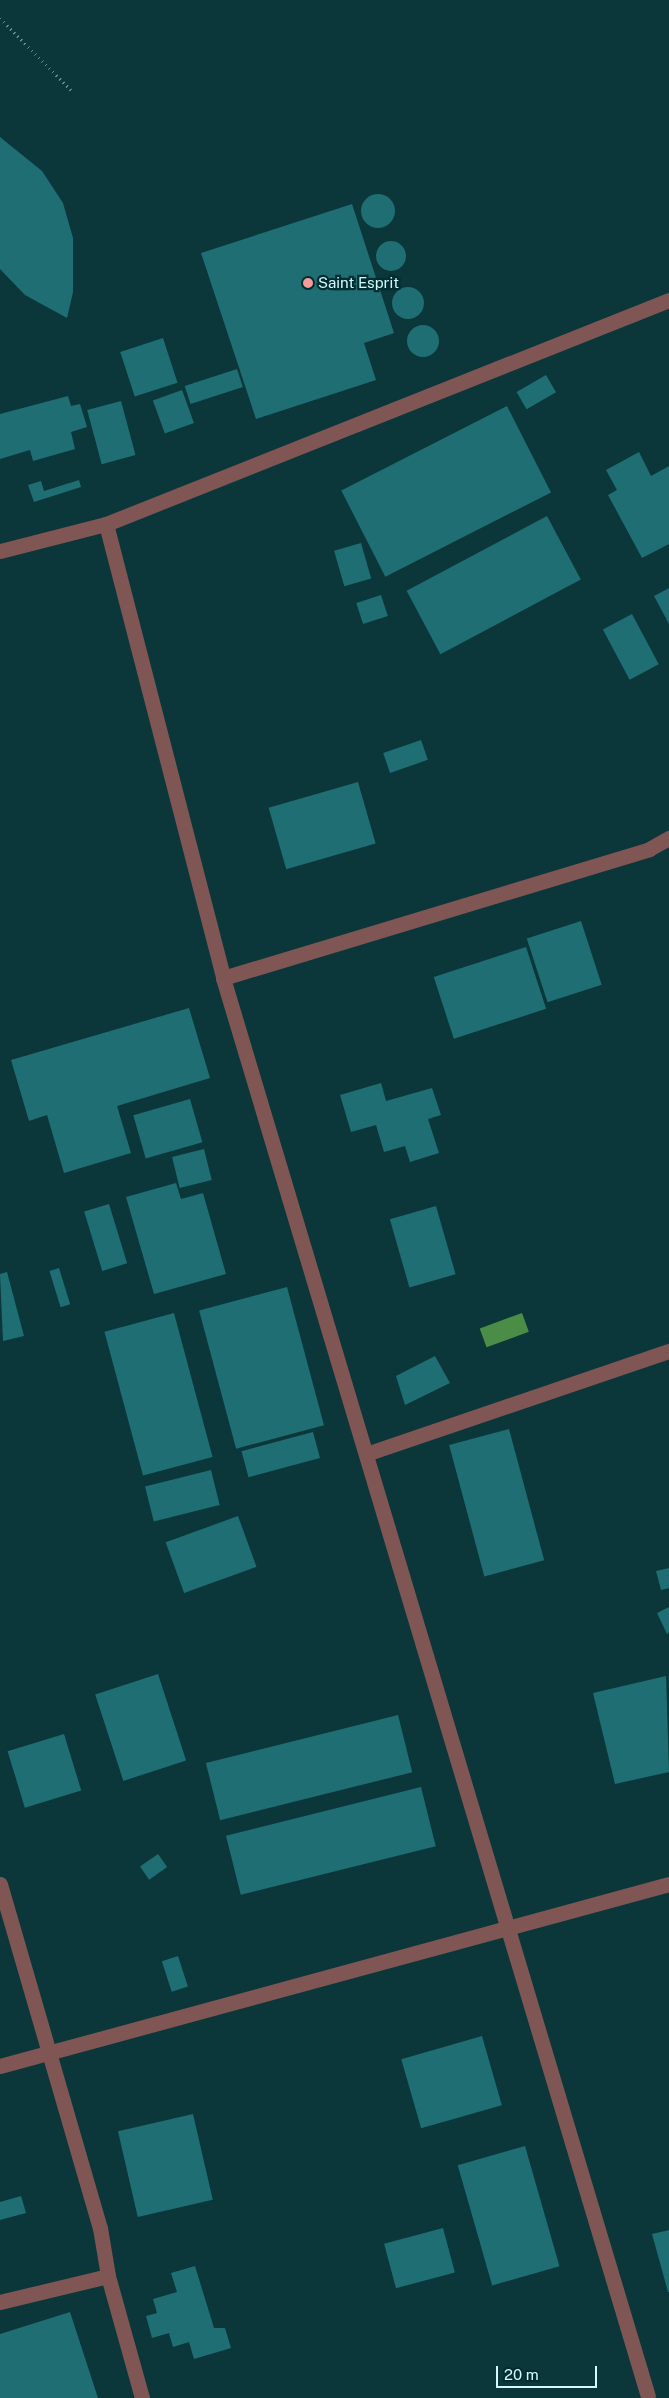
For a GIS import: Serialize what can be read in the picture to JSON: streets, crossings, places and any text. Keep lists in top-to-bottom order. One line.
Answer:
{"places":["Saint Esprit"],"scale_bar":"20 m"}
